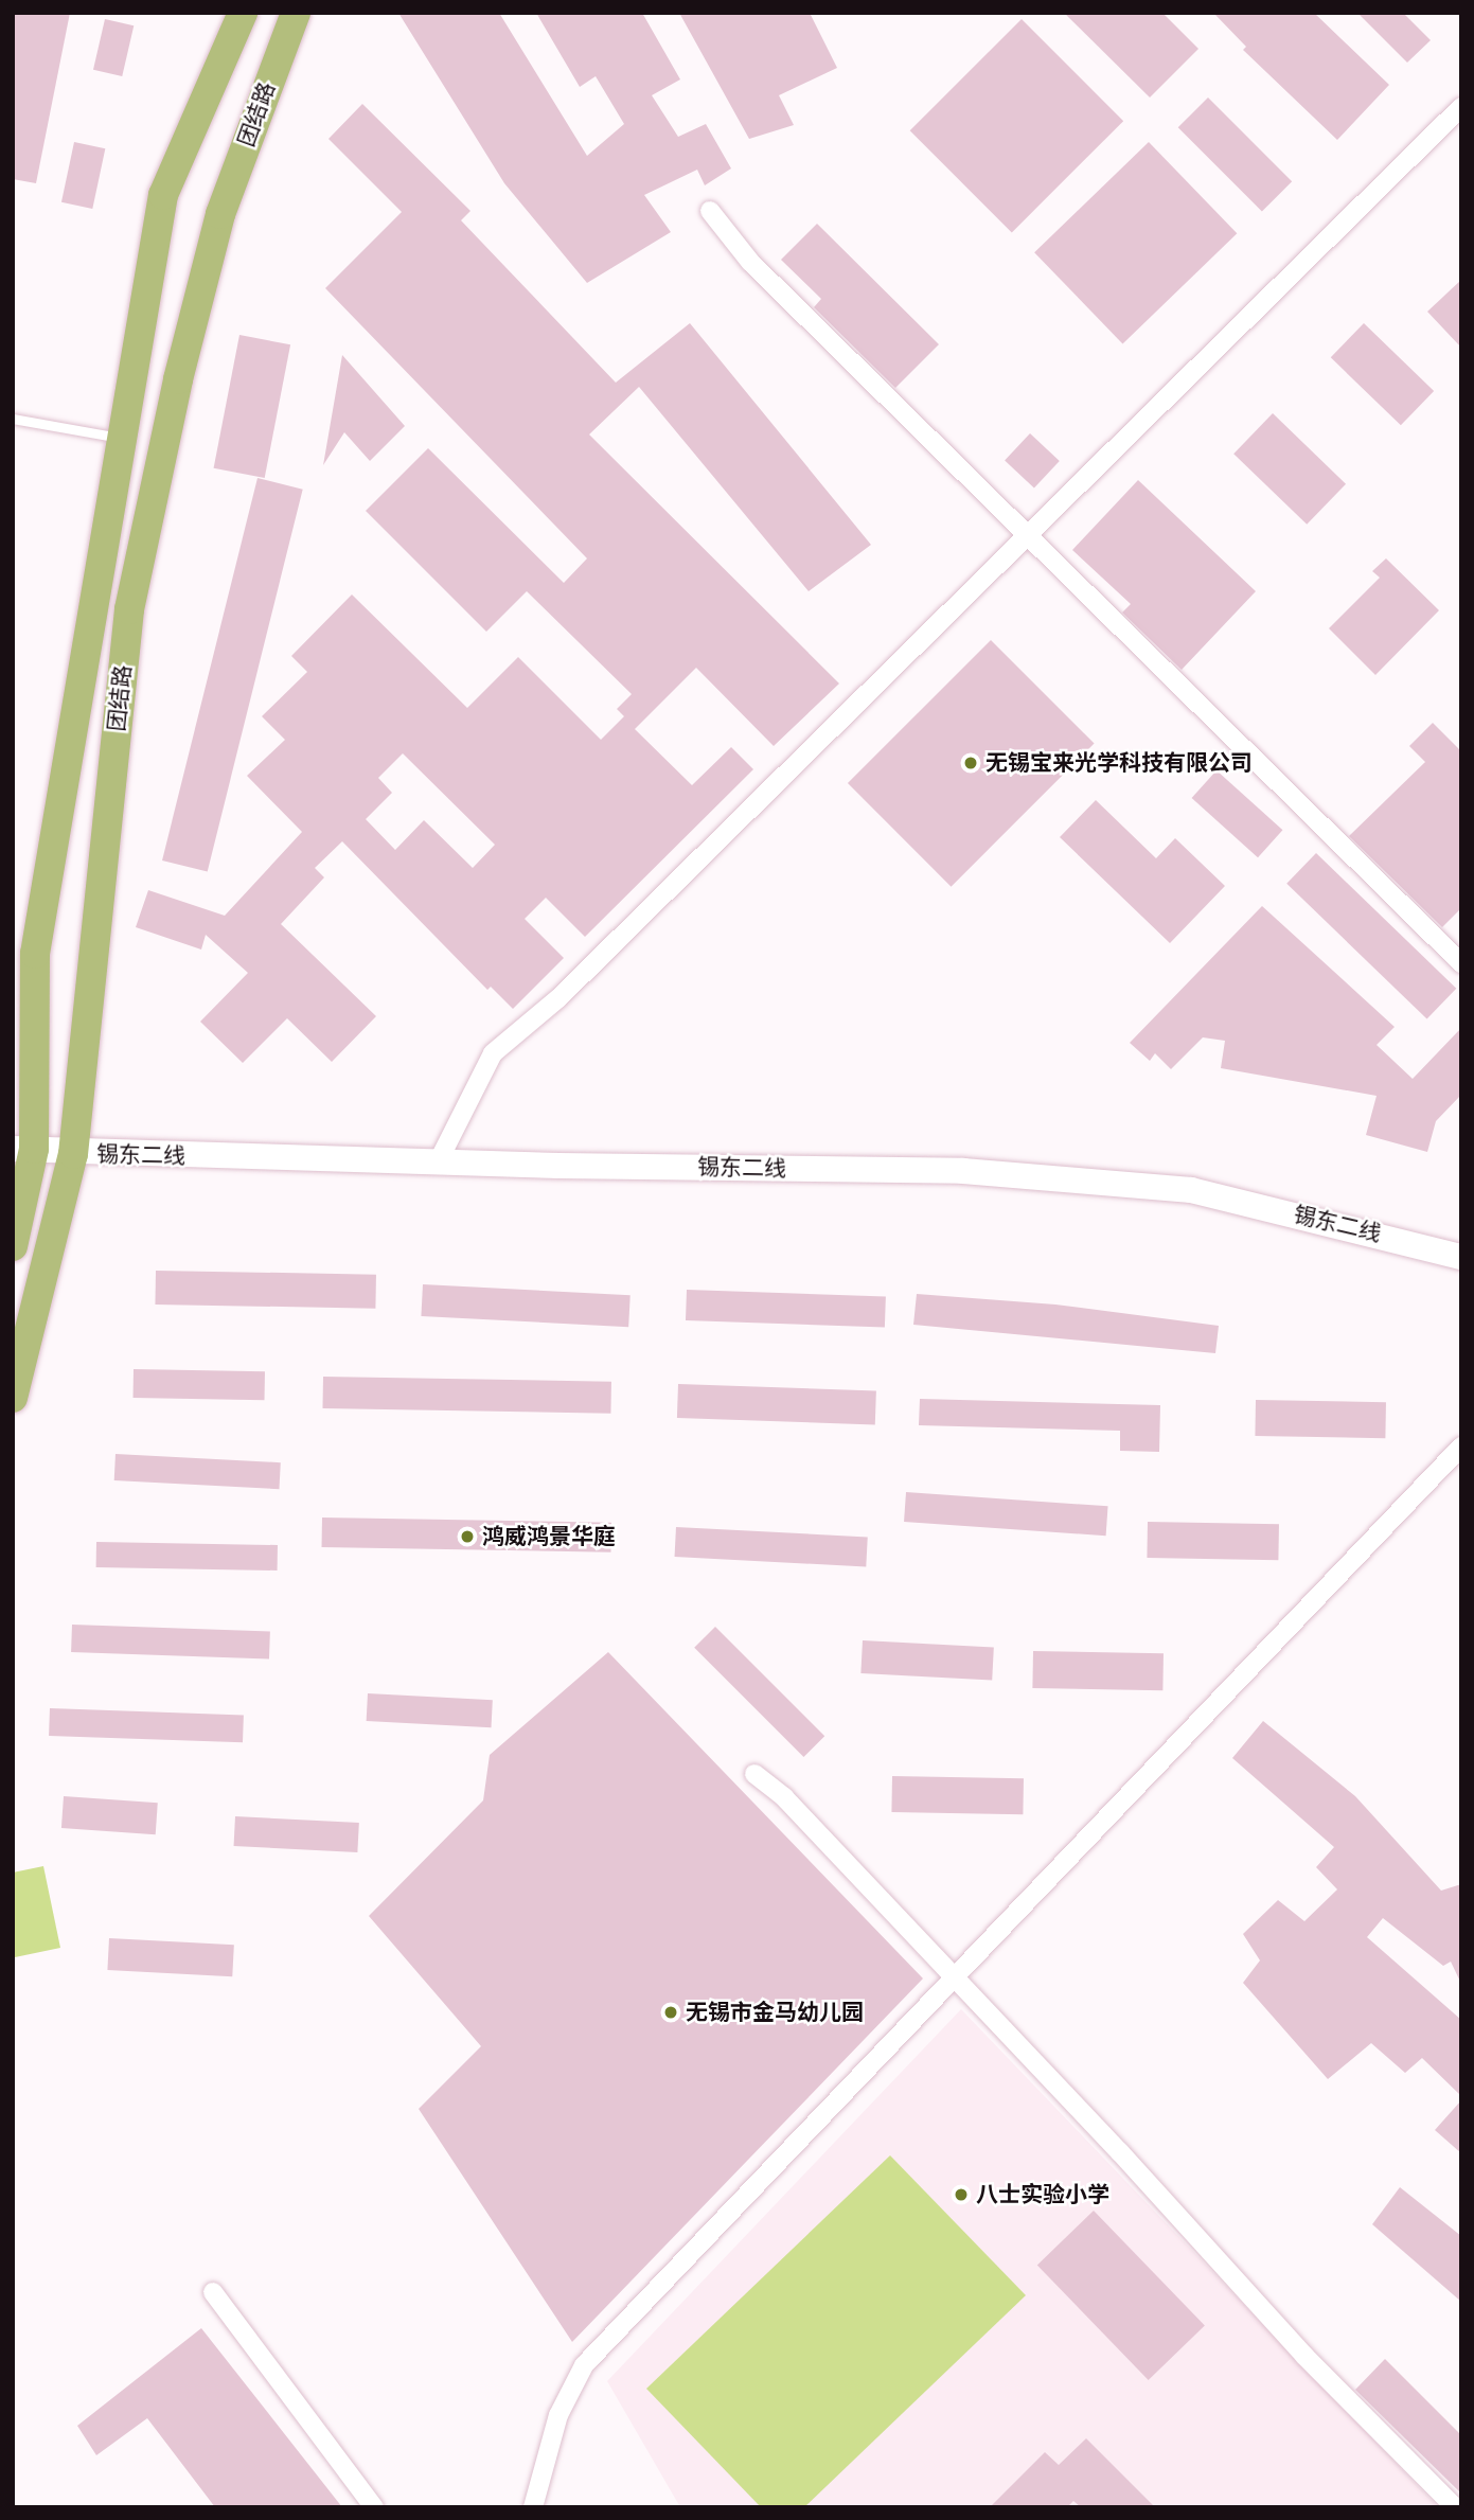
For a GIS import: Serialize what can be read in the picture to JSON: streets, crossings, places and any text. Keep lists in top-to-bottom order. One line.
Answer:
{"streets":{"main road":["团结路","锡东二线"]},"crossings":[["团结路","锡东二线"]],"places":["无锡宝来光学科技有限公司","鸿威鸿景华庭","无锡市金马幼儿园","八士实验小学"]}
